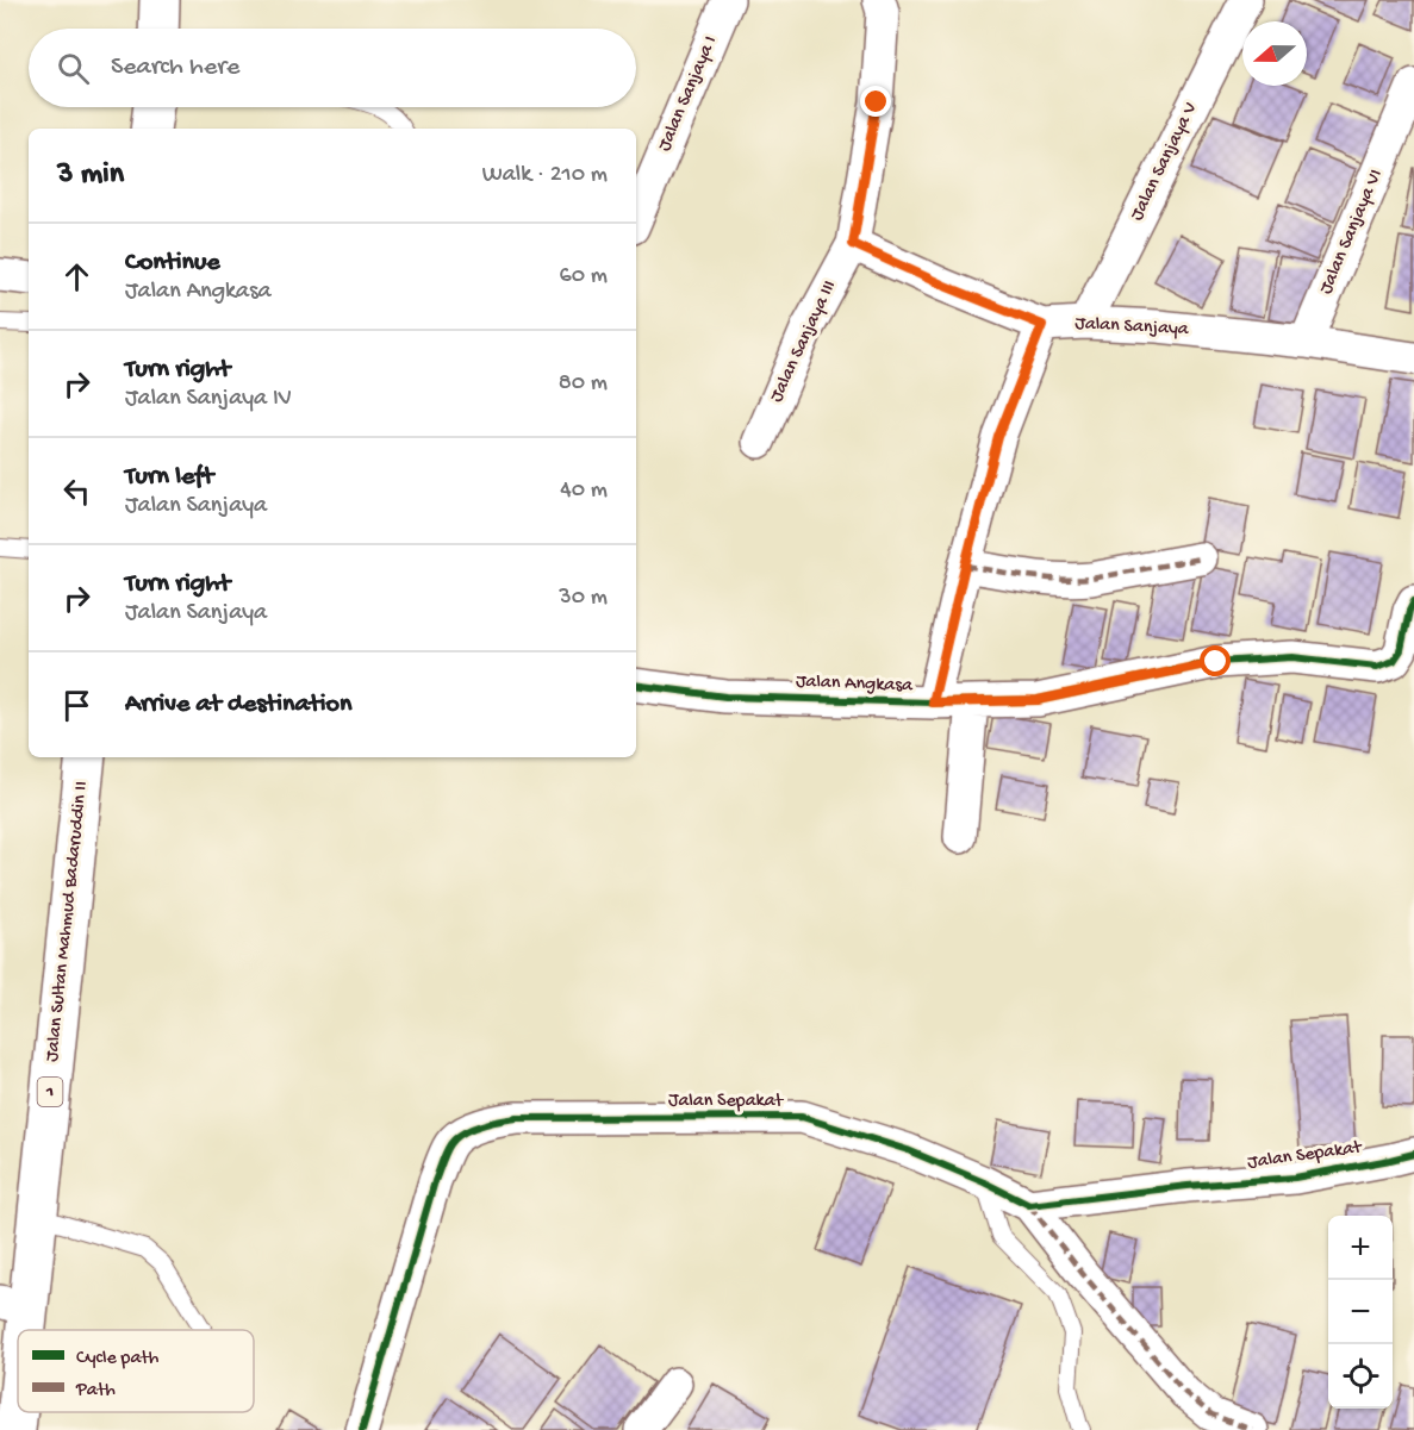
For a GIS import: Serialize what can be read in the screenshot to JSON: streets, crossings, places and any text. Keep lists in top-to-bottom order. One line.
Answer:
{"streets":{"highway":["Jalan Sultan Mahmud Badaruddin II","1"],"street":["Jalan Sanjaya I","Jalan Sanjaya V","Jalan Sanjaya VI","Jalan Sanjaya","Jalan Sanjaya III","Jalan Angkasa","Jalan Sepakat"]},"crossings":[["Jalan Sanjaya V","Jalan Sanjaya"],["Jalan Sanjaya VI","Jalan Sanjaya"],["Jalan Sanjaya","Jalan Sanjaya III"]],"legend":["Cycle path","Path"],"north":"left","page":{"search":"Search here","heading":["3 min","Walk · 210 m"],"list":[["Continue","Jalan Angkasa","60 m"],["Turn right","Jalan Sanjaya IV","80 m"],["Turn left","Jalan Sanjaya","40 m"],["Turn right","Jalan Sanjaya","30 m"],"Arrive at destination"],"map_buttons":["+","−"]}}
